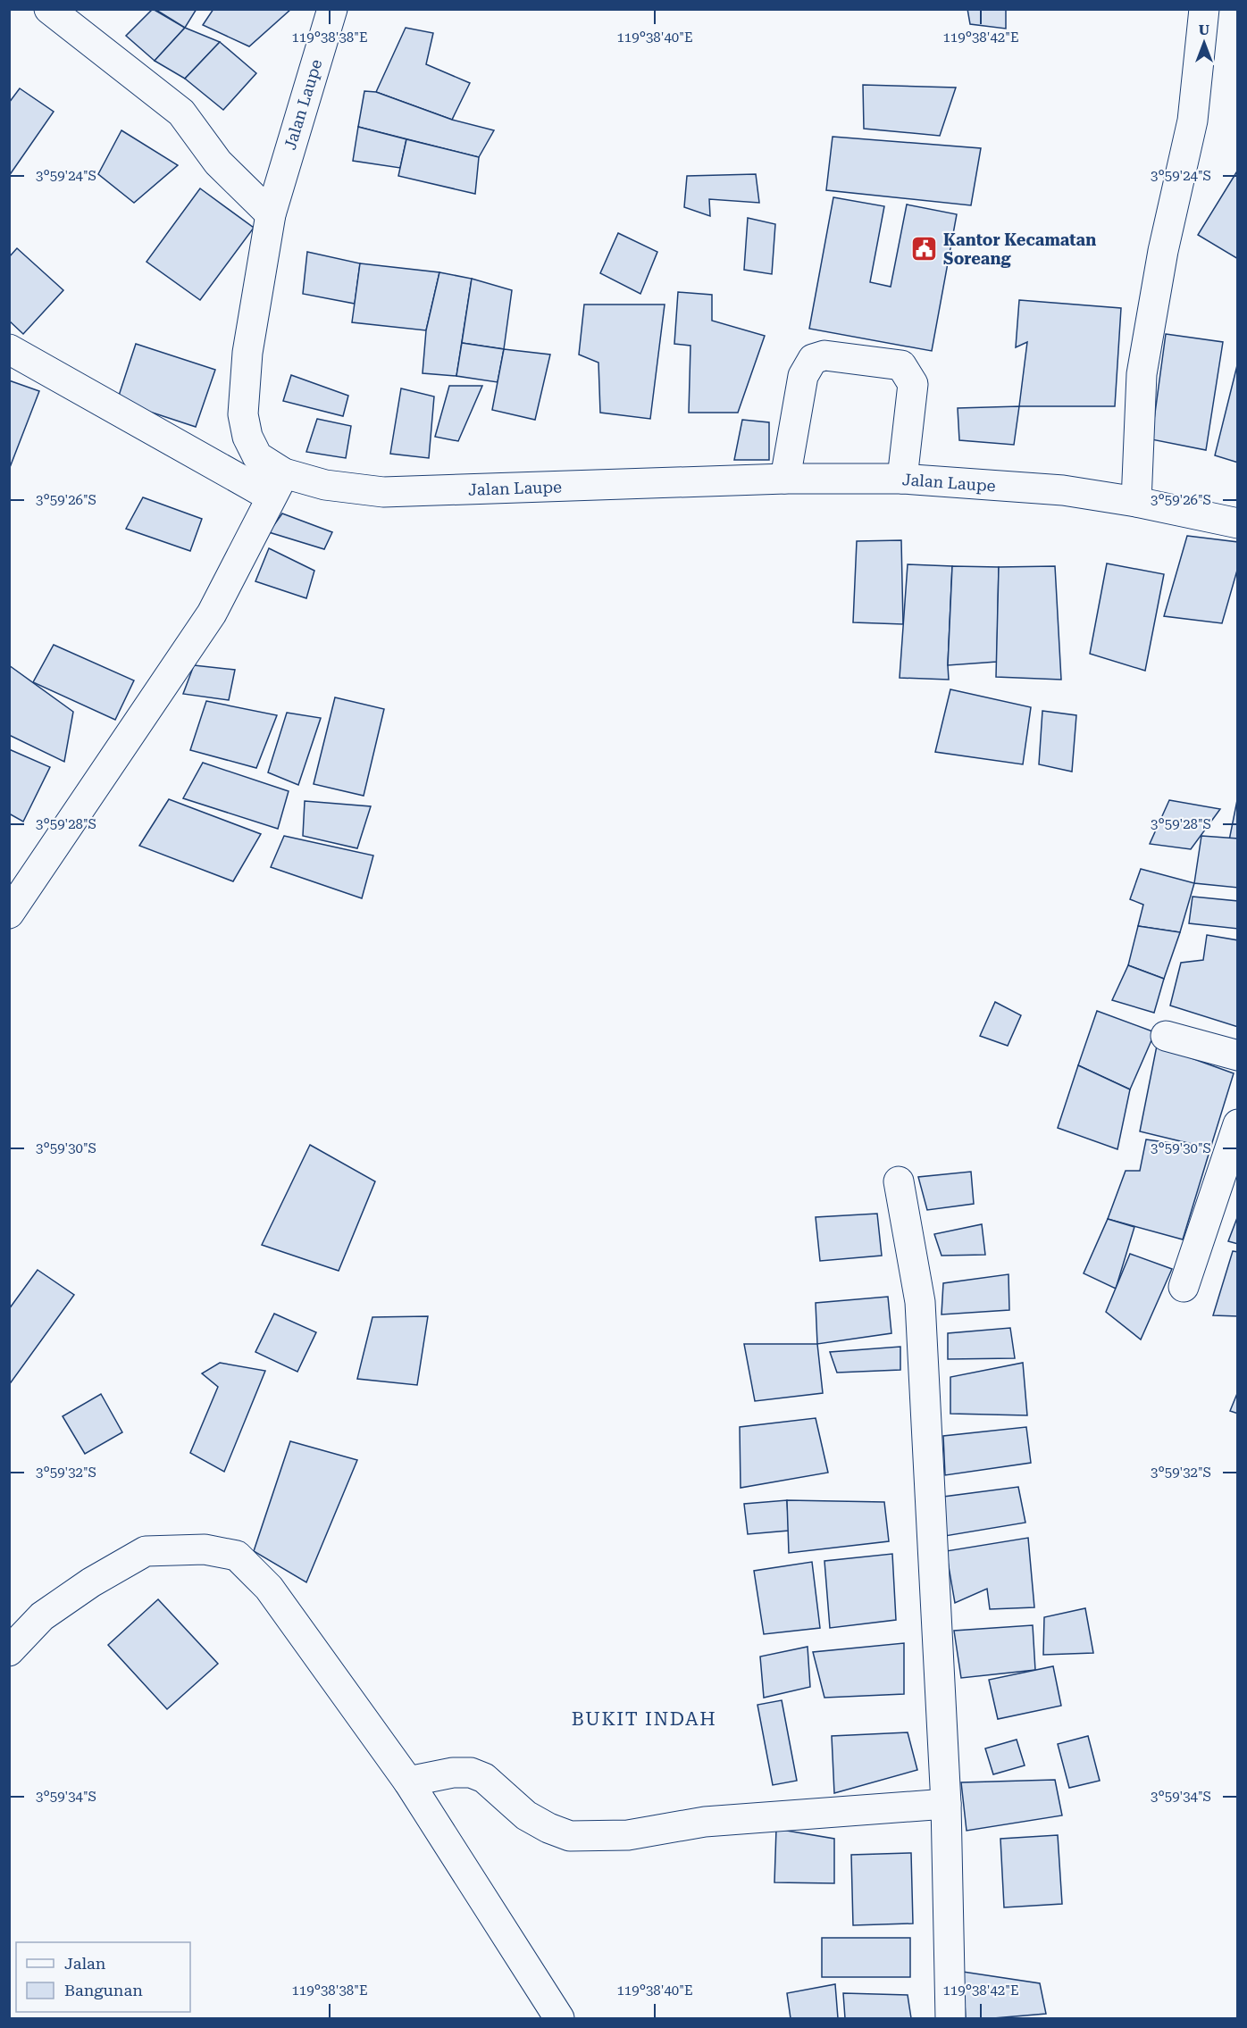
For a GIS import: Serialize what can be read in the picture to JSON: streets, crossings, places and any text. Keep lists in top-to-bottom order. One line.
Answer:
{"streets":{"street":["Jalan Laupe"]},"districts":["BUKIT INDAH"],"places":{"public building":["Kantor Kecamatan Soreang"]},"legend":["Jalan","Bangunan"],"north":"top","coordinates":["119°38'38\"E","119°38'40\"E","119°38'42\"E","3°59'24\"S","3°59'26\"S","3°59'28\"S","3°59'30\"S","3°59'32\"S","3°59'34\"S"]}
